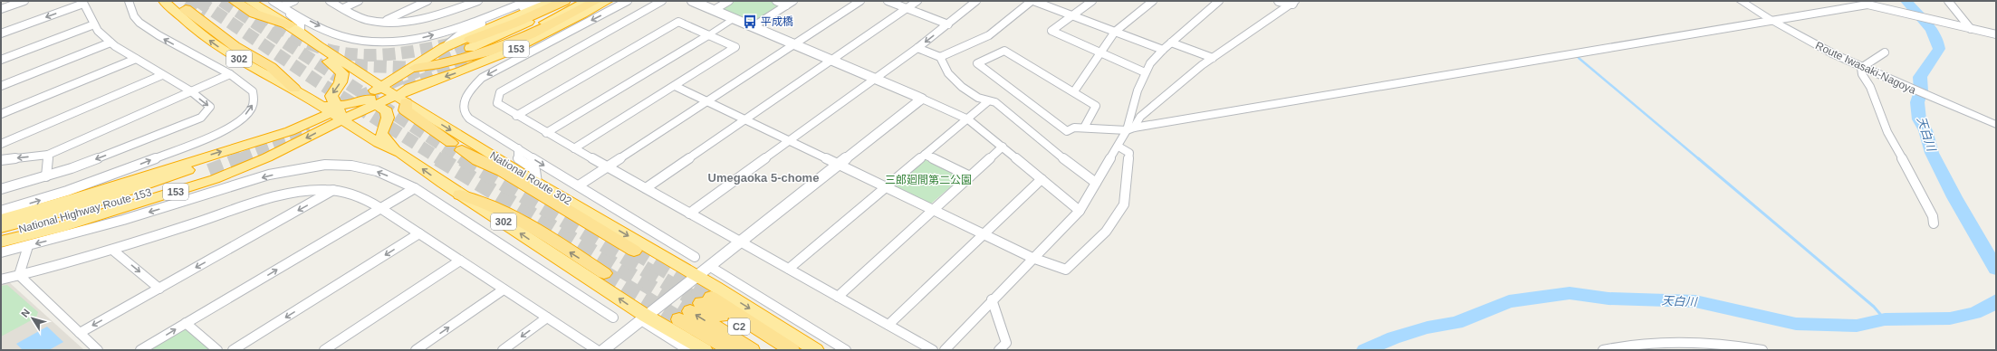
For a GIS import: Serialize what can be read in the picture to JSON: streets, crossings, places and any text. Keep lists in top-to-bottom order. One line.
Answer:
{"streets":{"highway":["153","302","National Route 302","National Highway Route 153","C2"],"main road":["Route Iwasaki-Nagoya"]},"crossings":[["153","302"],["153","National Route 302"],["National Route 302","C2"]],"districts":["Umegaoka 5-chome"],"water":["天白川"],"parks":["三郎廻間第二公園"],"places":{"bus stop":["平成橋"]},"north":"top left"}
